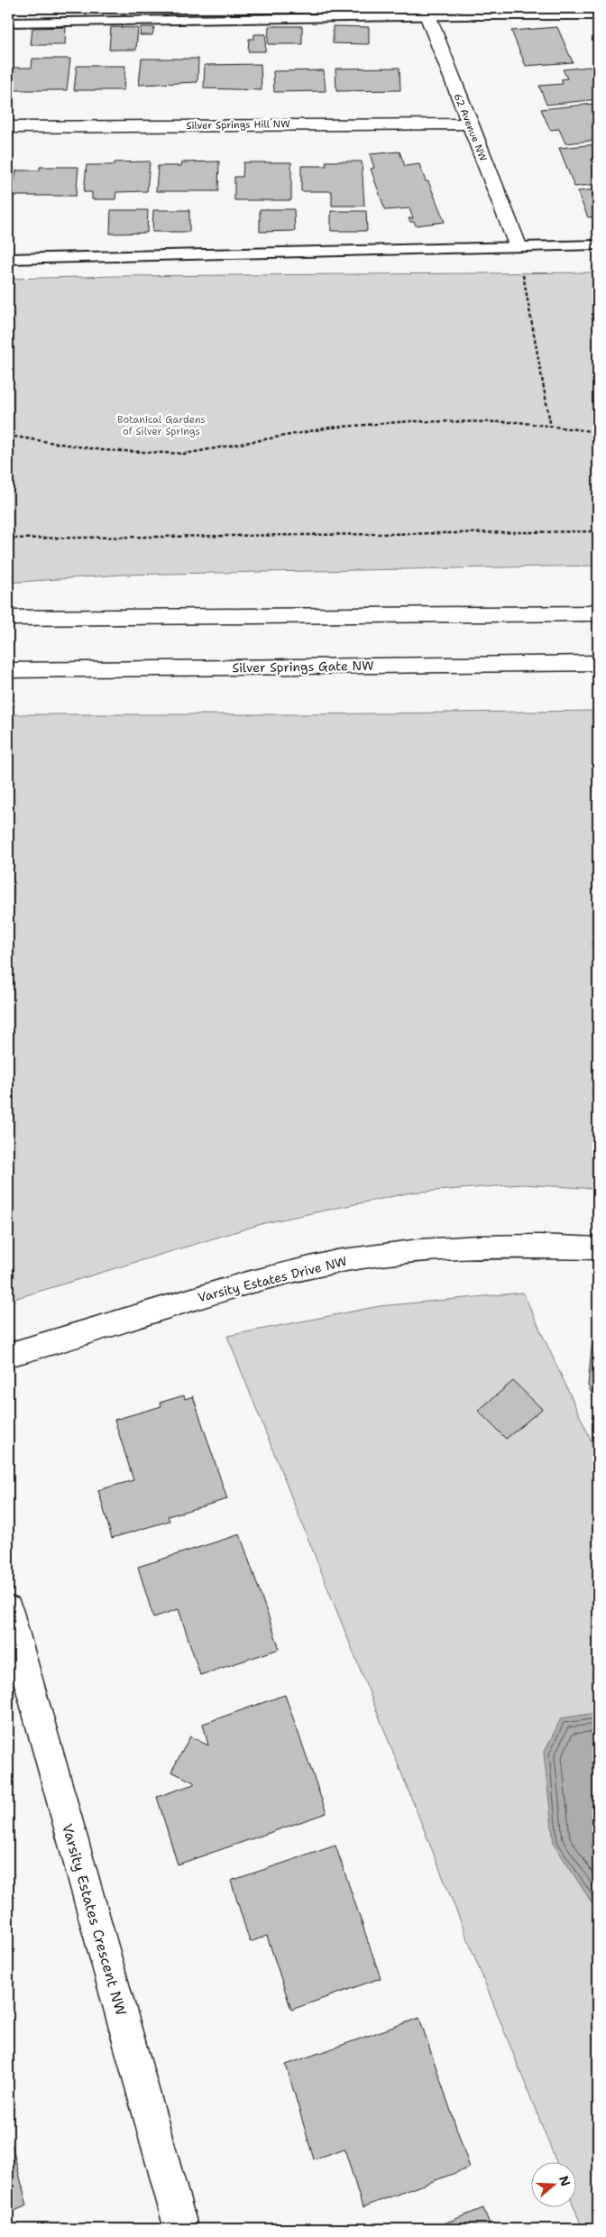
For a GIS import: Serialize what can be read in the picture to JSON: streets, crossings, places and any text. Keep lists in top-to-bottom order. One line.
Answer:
{"streets":{"street":["Silver Springs Hill NW","62 Avenue NW","Silver Springs Gate NW","Varsity Estates Drive NW","Varsity Estates Crescent NW"]},"crossings":[["Silver Springs Hill NW","62 Avenue NW"]],"parks":["Botanical Gardens of Silver Springs"],"north":"right"}
